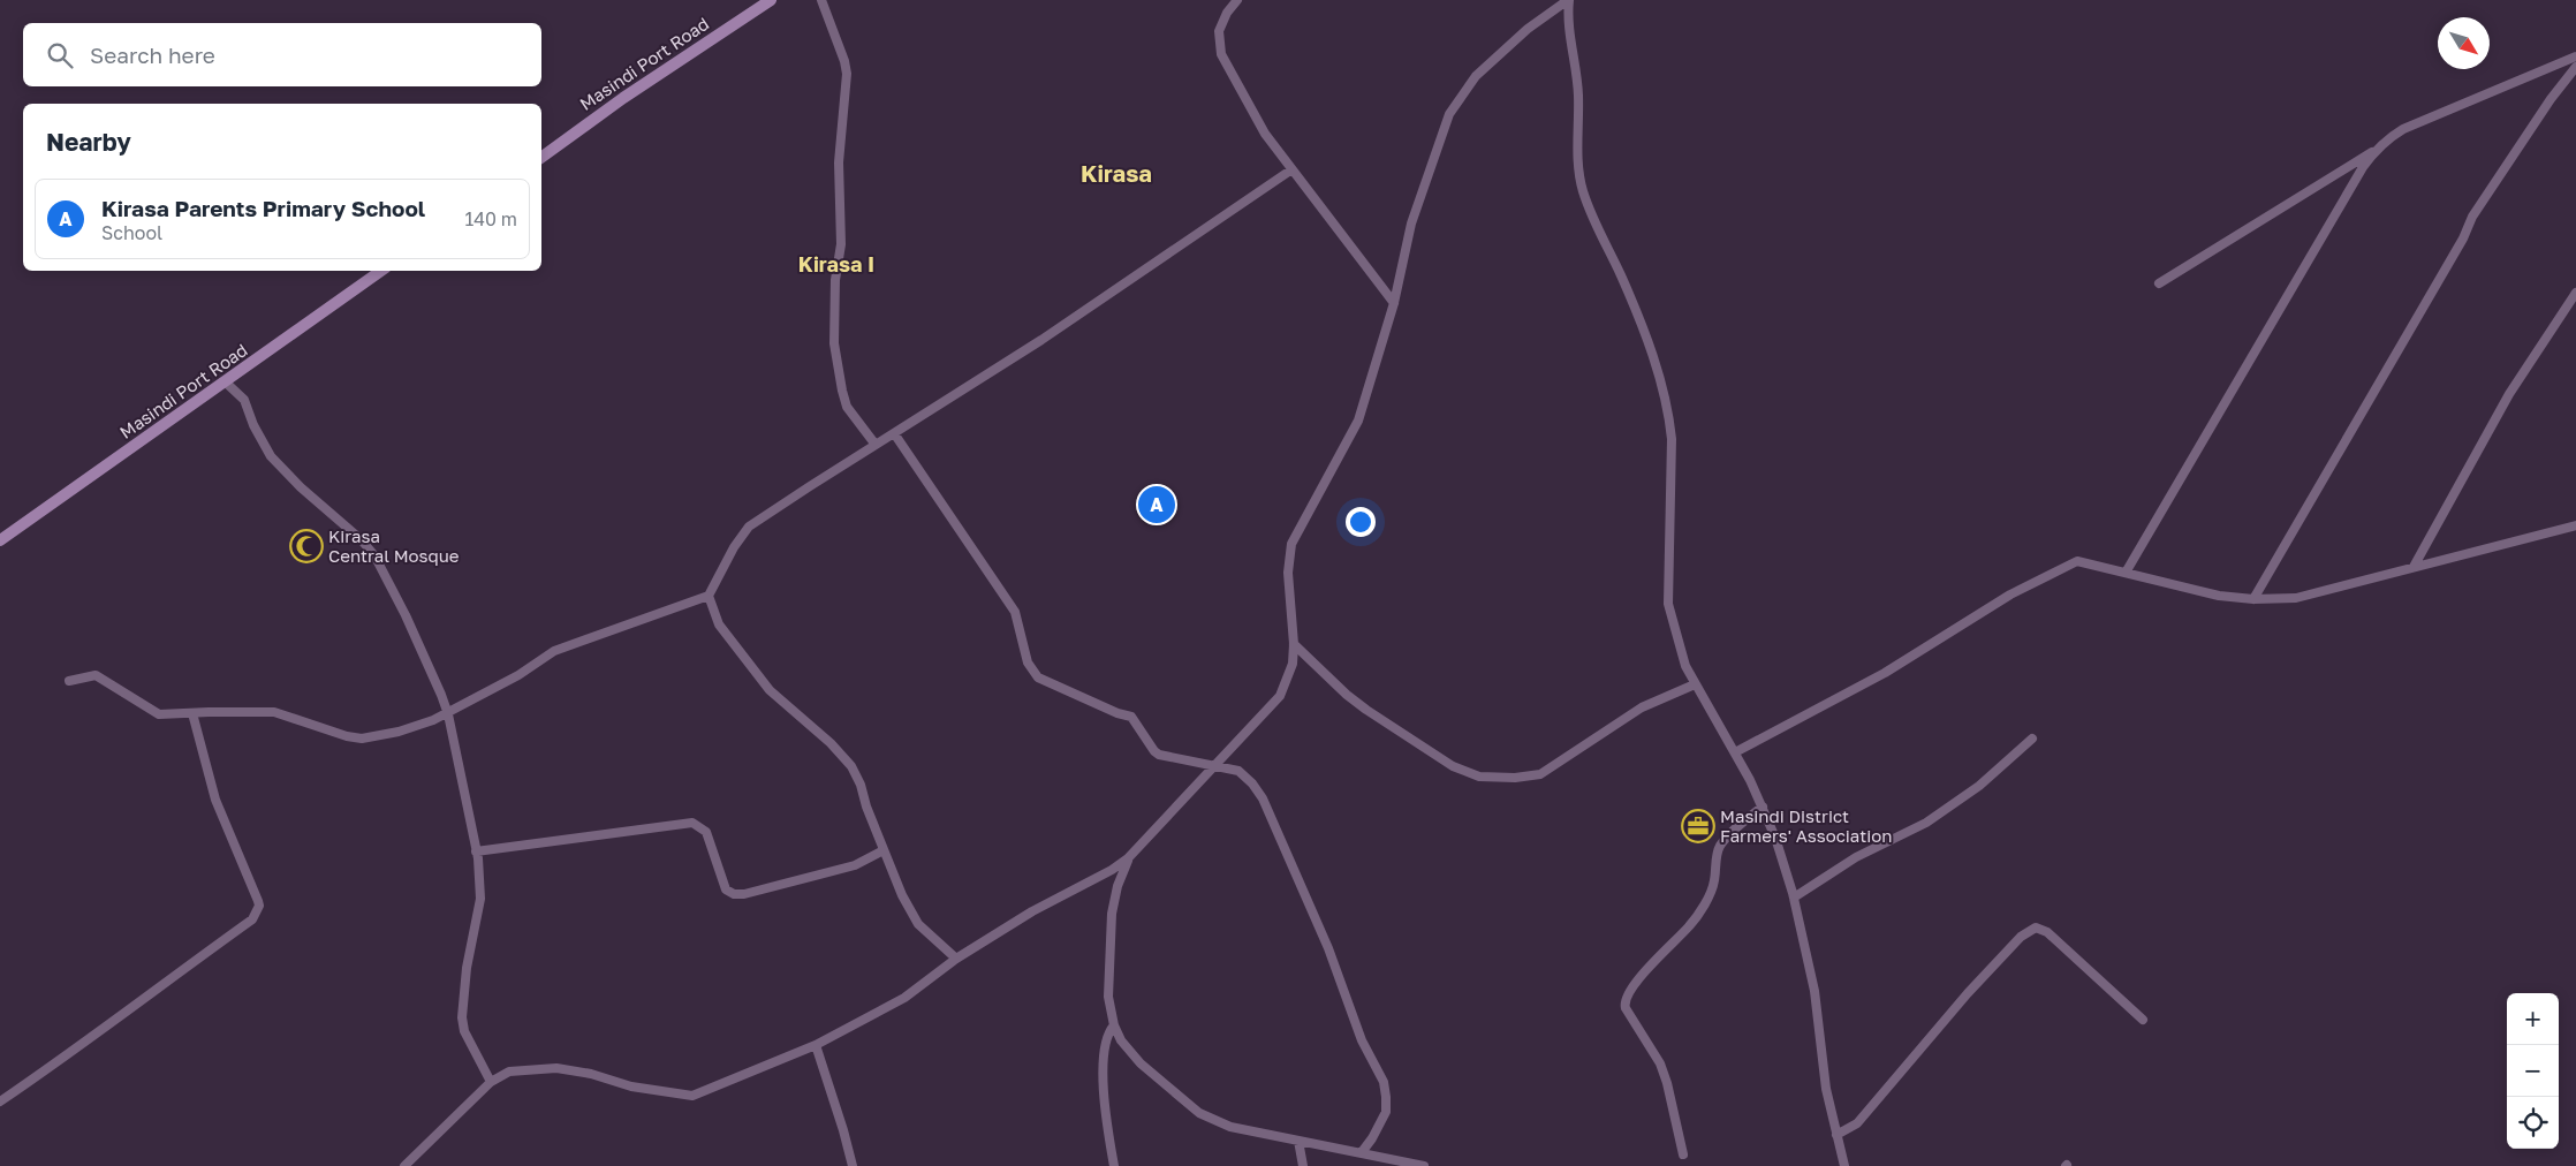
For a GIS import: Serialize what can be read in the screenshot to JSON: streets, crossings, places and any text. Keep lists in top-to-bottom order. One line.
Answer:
{"streets":{"main road":["Masindi Port Road"]},"districts":["Kirasa","Kirasa I"],"places":{"mosque":["Kirasa Central Mosque"],"office":["Masindi District Farmers' Association"]},"north":"bottom right","page":{"search":"Search here","heading":"Nearby","list":[{"mark":"A","name":"Kirasa Parents Primary School","note":"School","value":"140 m"}],"pins":"A","map_buttons":["+","−"]}}
